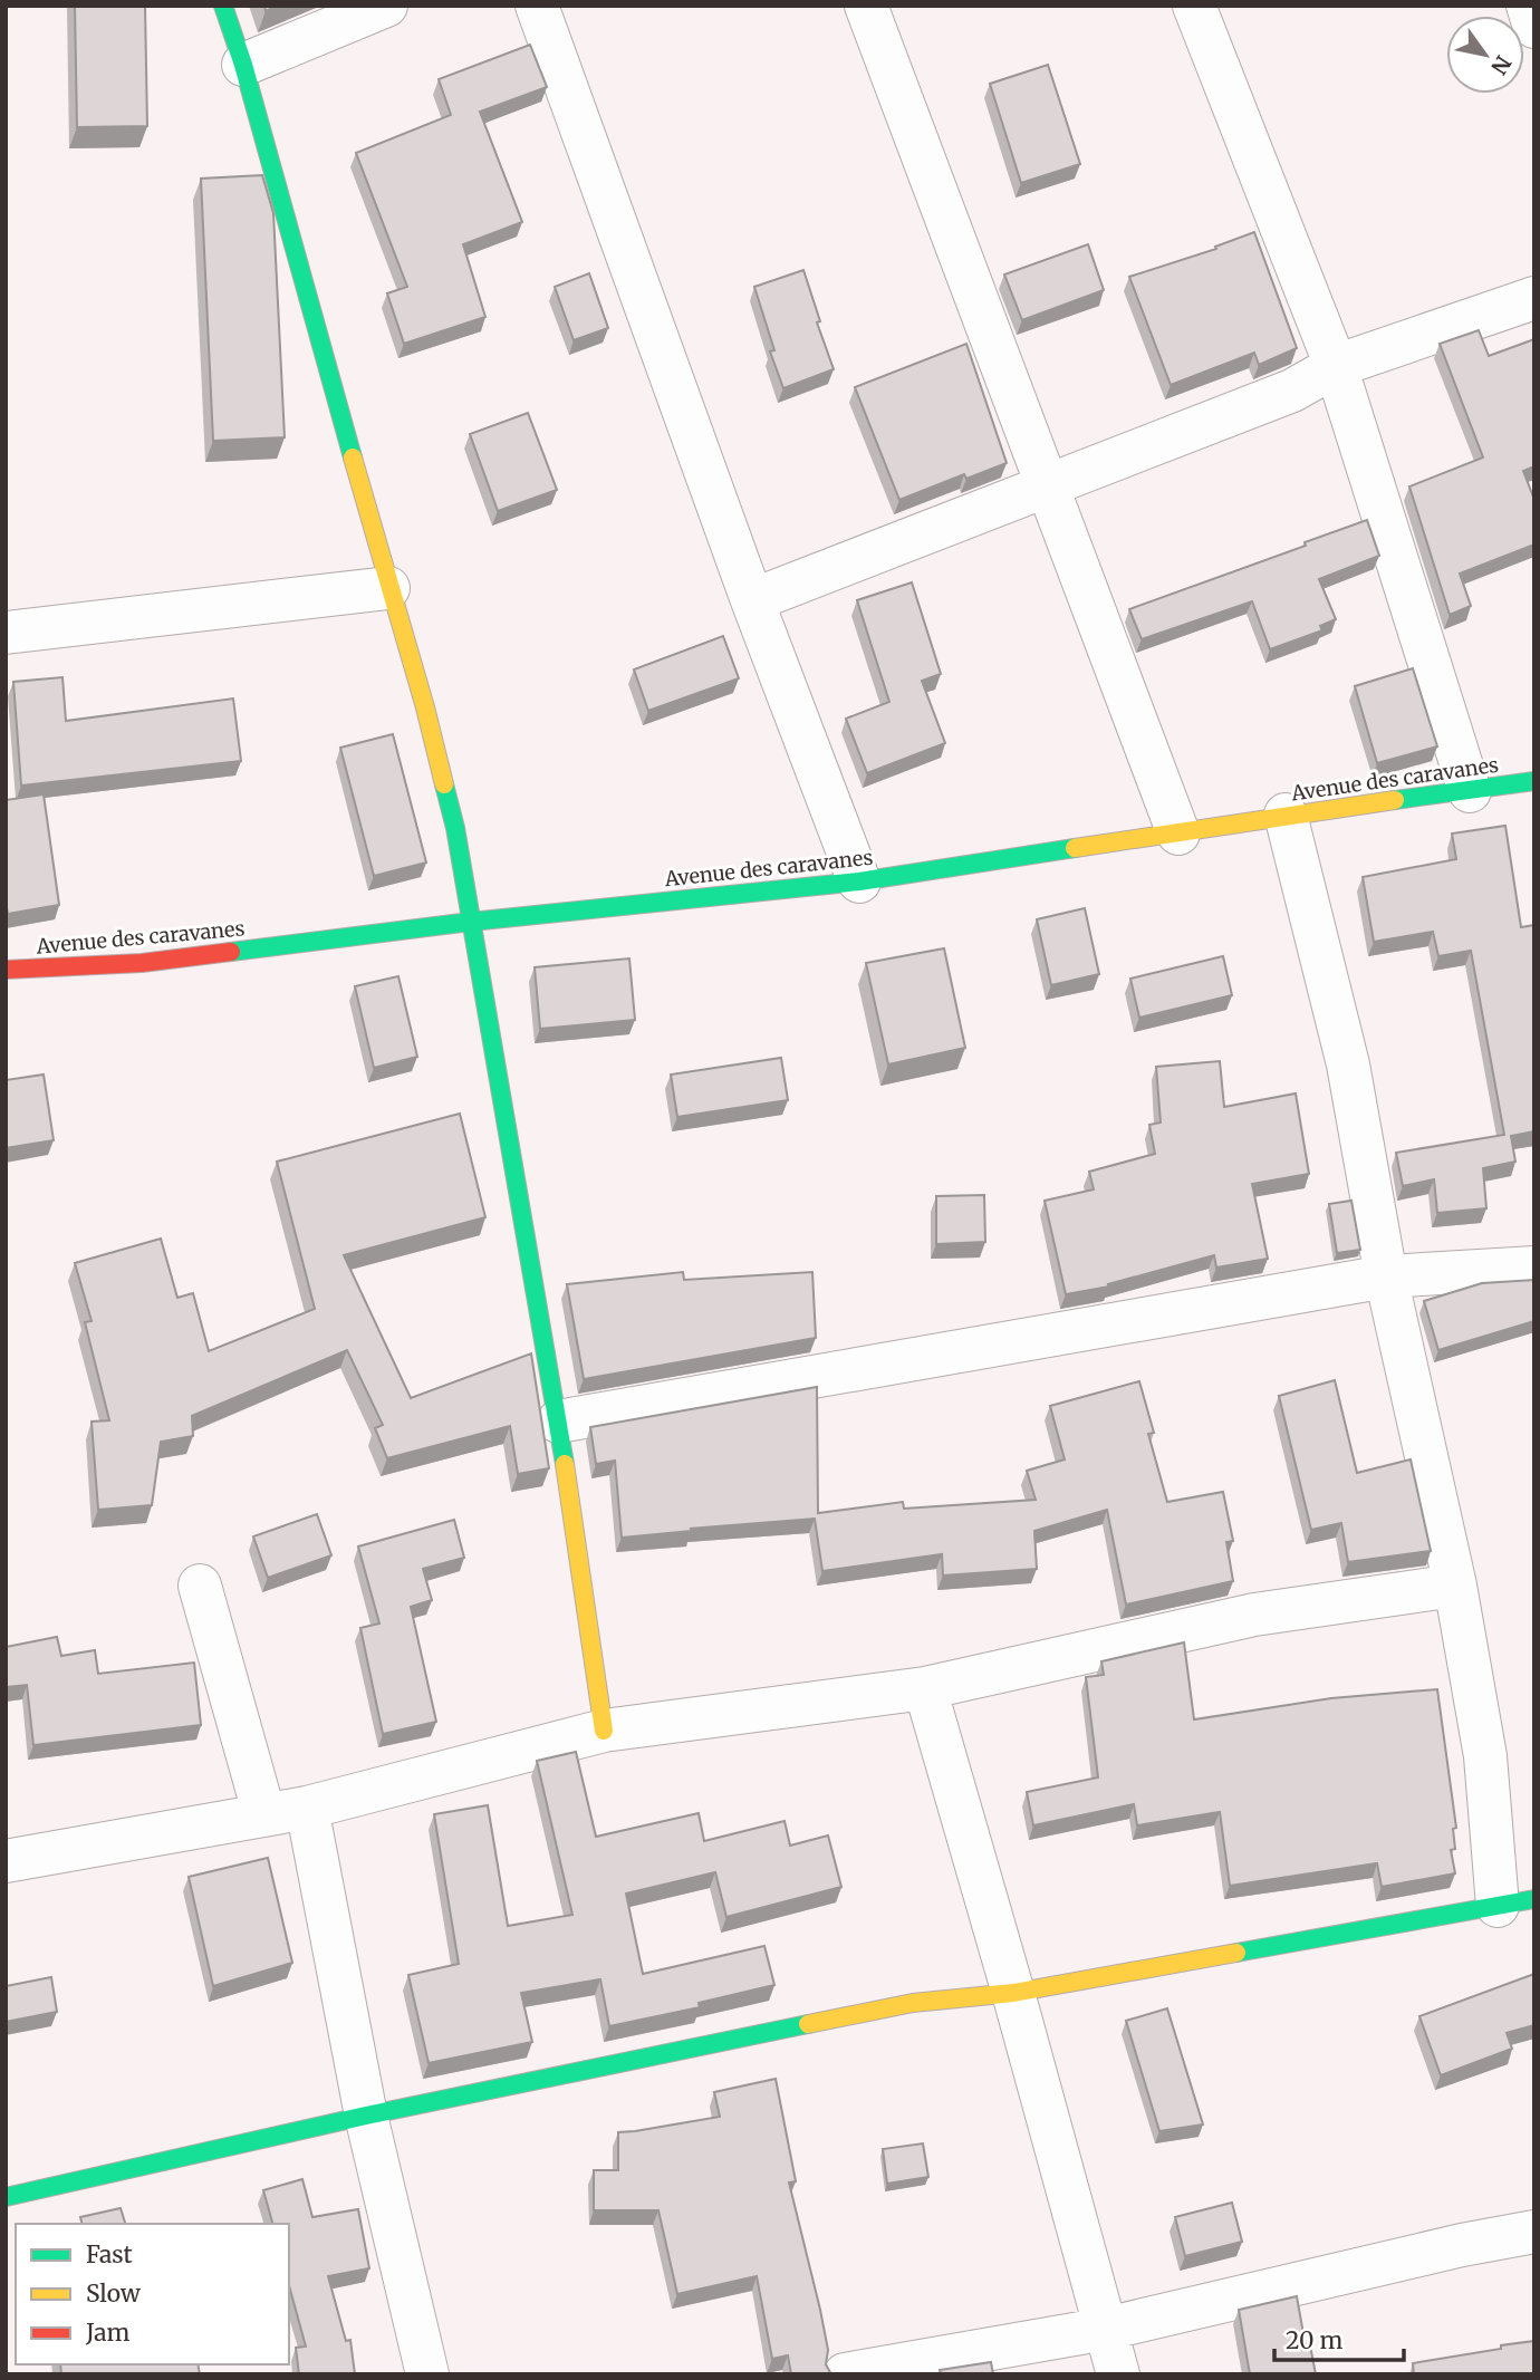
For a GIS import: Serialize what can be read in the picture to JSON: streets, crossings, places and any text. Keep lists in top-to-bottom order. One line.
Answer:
{"streets":{"street":["Avenue des caravanes"]},"legend":["Fast","Slow","Jam"],"scale_bar":"20 m","north":"bottom right"}
